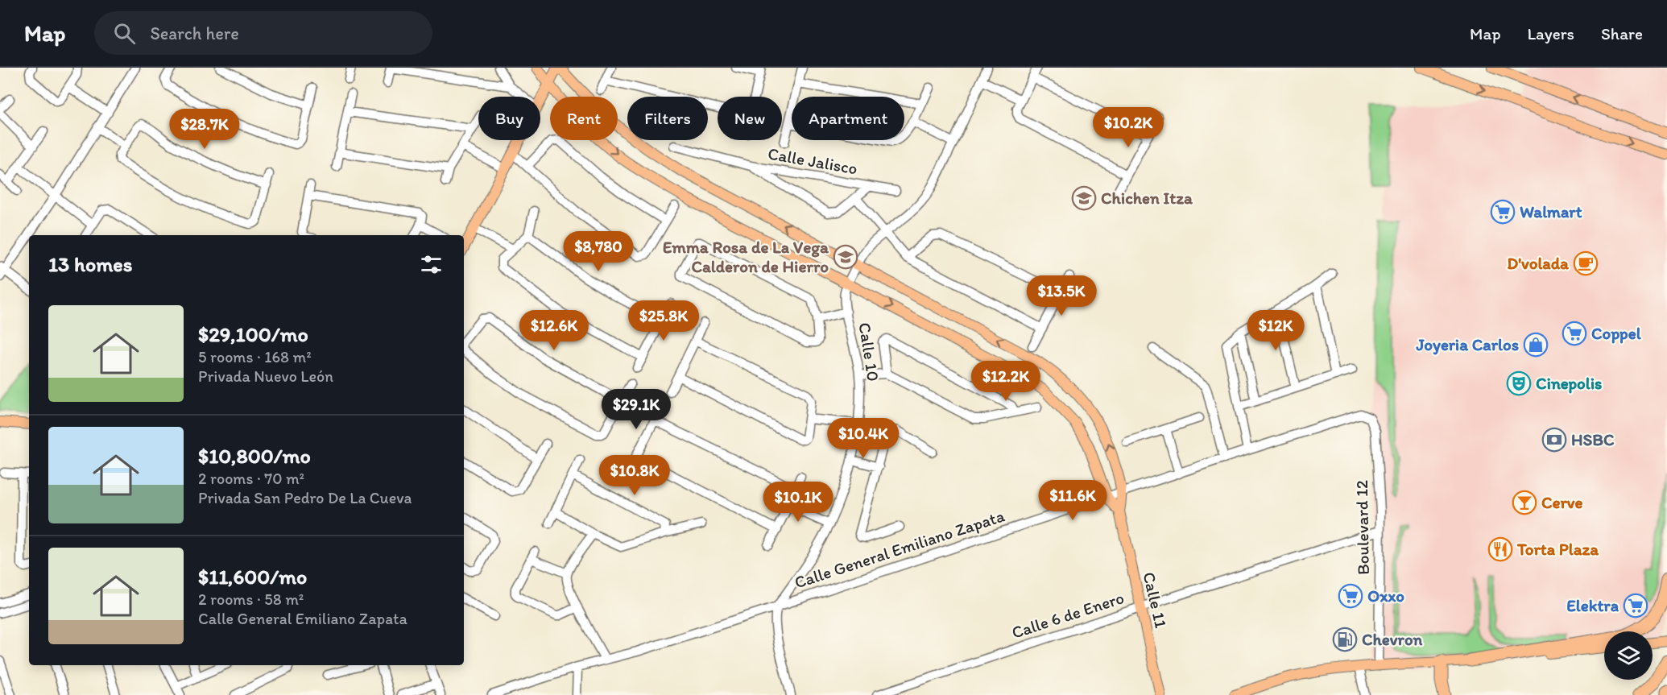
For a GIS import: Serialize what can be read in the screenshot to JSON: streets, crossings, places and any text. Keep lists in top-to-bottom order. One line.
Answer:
{"streets":{"main road":["Calle 11"],"street":["Calle Jalisco","Calle 10","Boulevard 12","Calle General Emiliano Zapata","Calle 6 de Enero"]},"crossings":[["Calle Jalisco","Calle 10"],["Calle 10","Calle General Emiliano Zapata"],["Calle 10","Calle 11"],["Boulevard 12","Calle General Emiliano Zapata"],["Boulevard 12","Calle 6 de Enero"],["Calle General Emiliano Zapata","Calle 11"],["Calle 11","Calle 6 de Enero"]],"places":{"school or university":["Chichen Itza","Emma Rosa de La Vega Calderon de Hierro"],"supermarket":["Walmart","Coppel","Oxxo","Elektra"],"cafe":["D'volada"],"shop":["Joyeria Carlos"],"theatre":["Cinepolis"],"bank":["HSBC"],"bar":["Cerve"],"restaurant":["Torta Plaza"],"fuel station":["Chevron"]},"page":{"header":"Map","search":"Search here","nav":["Map","Layers","Share"],"chip":["Buy","Rent","Filters","New","Apartment"],"price":["$10.2K","$28.7K","$8,780","$13.5K","$25.8K","$12.6K","$12K","$12.2K","$29.1K","$10.4K","$10.8K","$11.6K","$10.1K"],"heading":"13 homes","list":[{"name":"$29,100/mo","note":"5 rooms · 168 m² · Privada Nuevo León"},{"name":"$10,800/mo","note":"2 rooms · 70 m² · Privada San Pedro De La Cueva"},{"name":"$11,600/mo","note":"2 rooms · 58 m² · Calle General Emiliano Zapata"}]}}
